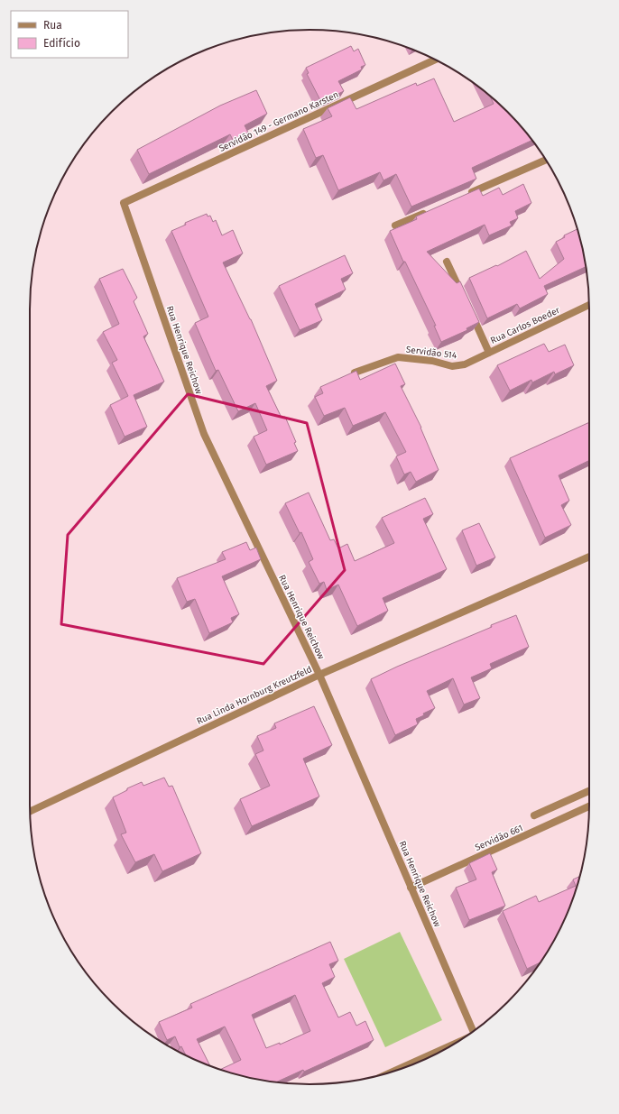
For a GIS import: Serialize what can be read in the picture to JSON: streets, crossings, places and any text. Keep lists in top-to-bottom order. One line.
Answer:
{"streets":{"street":["Servidão 149 - Germano Karsten","Rua Carlos Boeder","Rua Henrique Reichow","Servidão 514","Rua Linda Hornburg Kreutzfeld","Servidão 661"]},"crossings":[["Servidão 149 - Germano Karsten","Rua Henrique Reichow"],["Rua Carlos Boeder","Servidão 514"],["Rua Henrique Reichow","Rua Linda Hornburg Kreutzfeld"],["Rua Henrique Reichow","Servidão 661"]],"legend":["Rua","Edifício"]}
